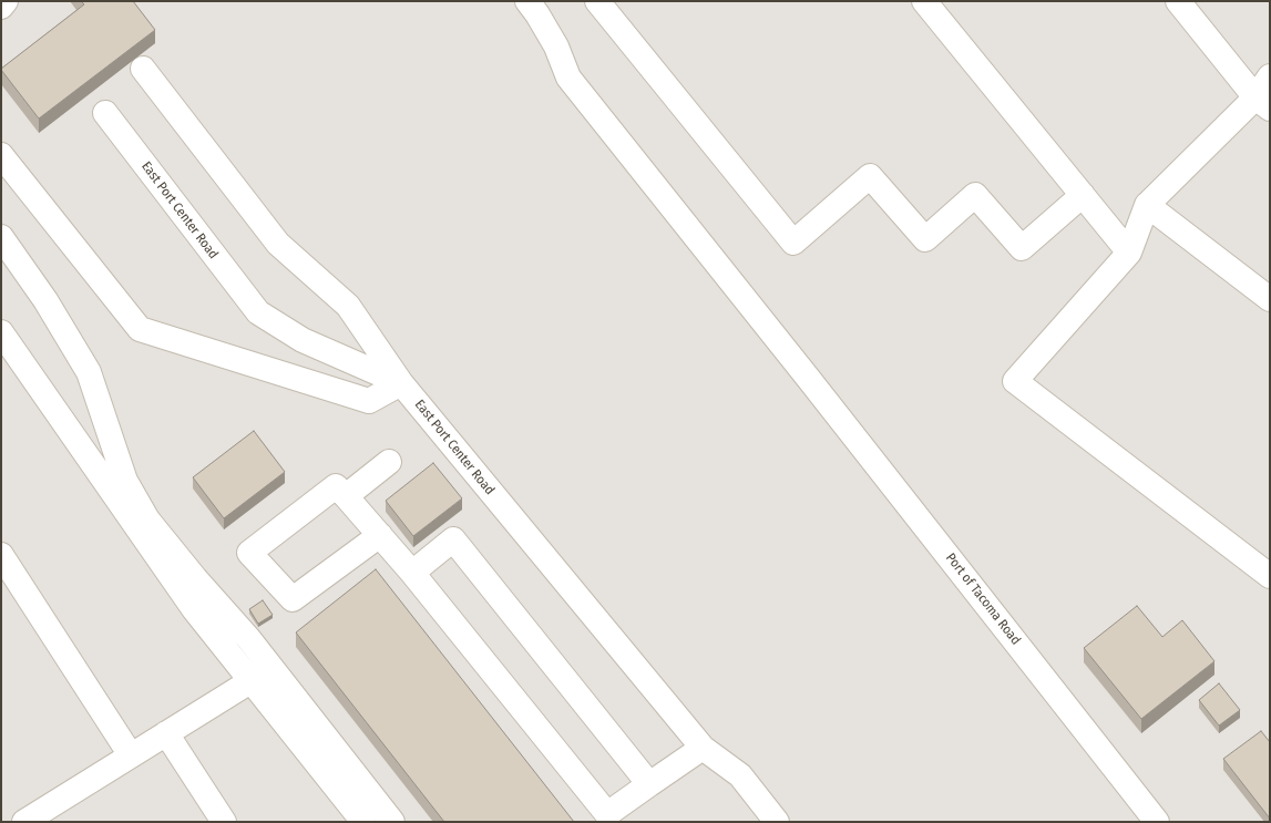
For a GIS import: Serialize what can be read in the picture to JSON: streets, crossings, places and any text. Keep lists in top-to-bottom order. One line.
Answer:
{"streets":{"street":["East Port Center Road","Port of Tacoma Road"]}}
